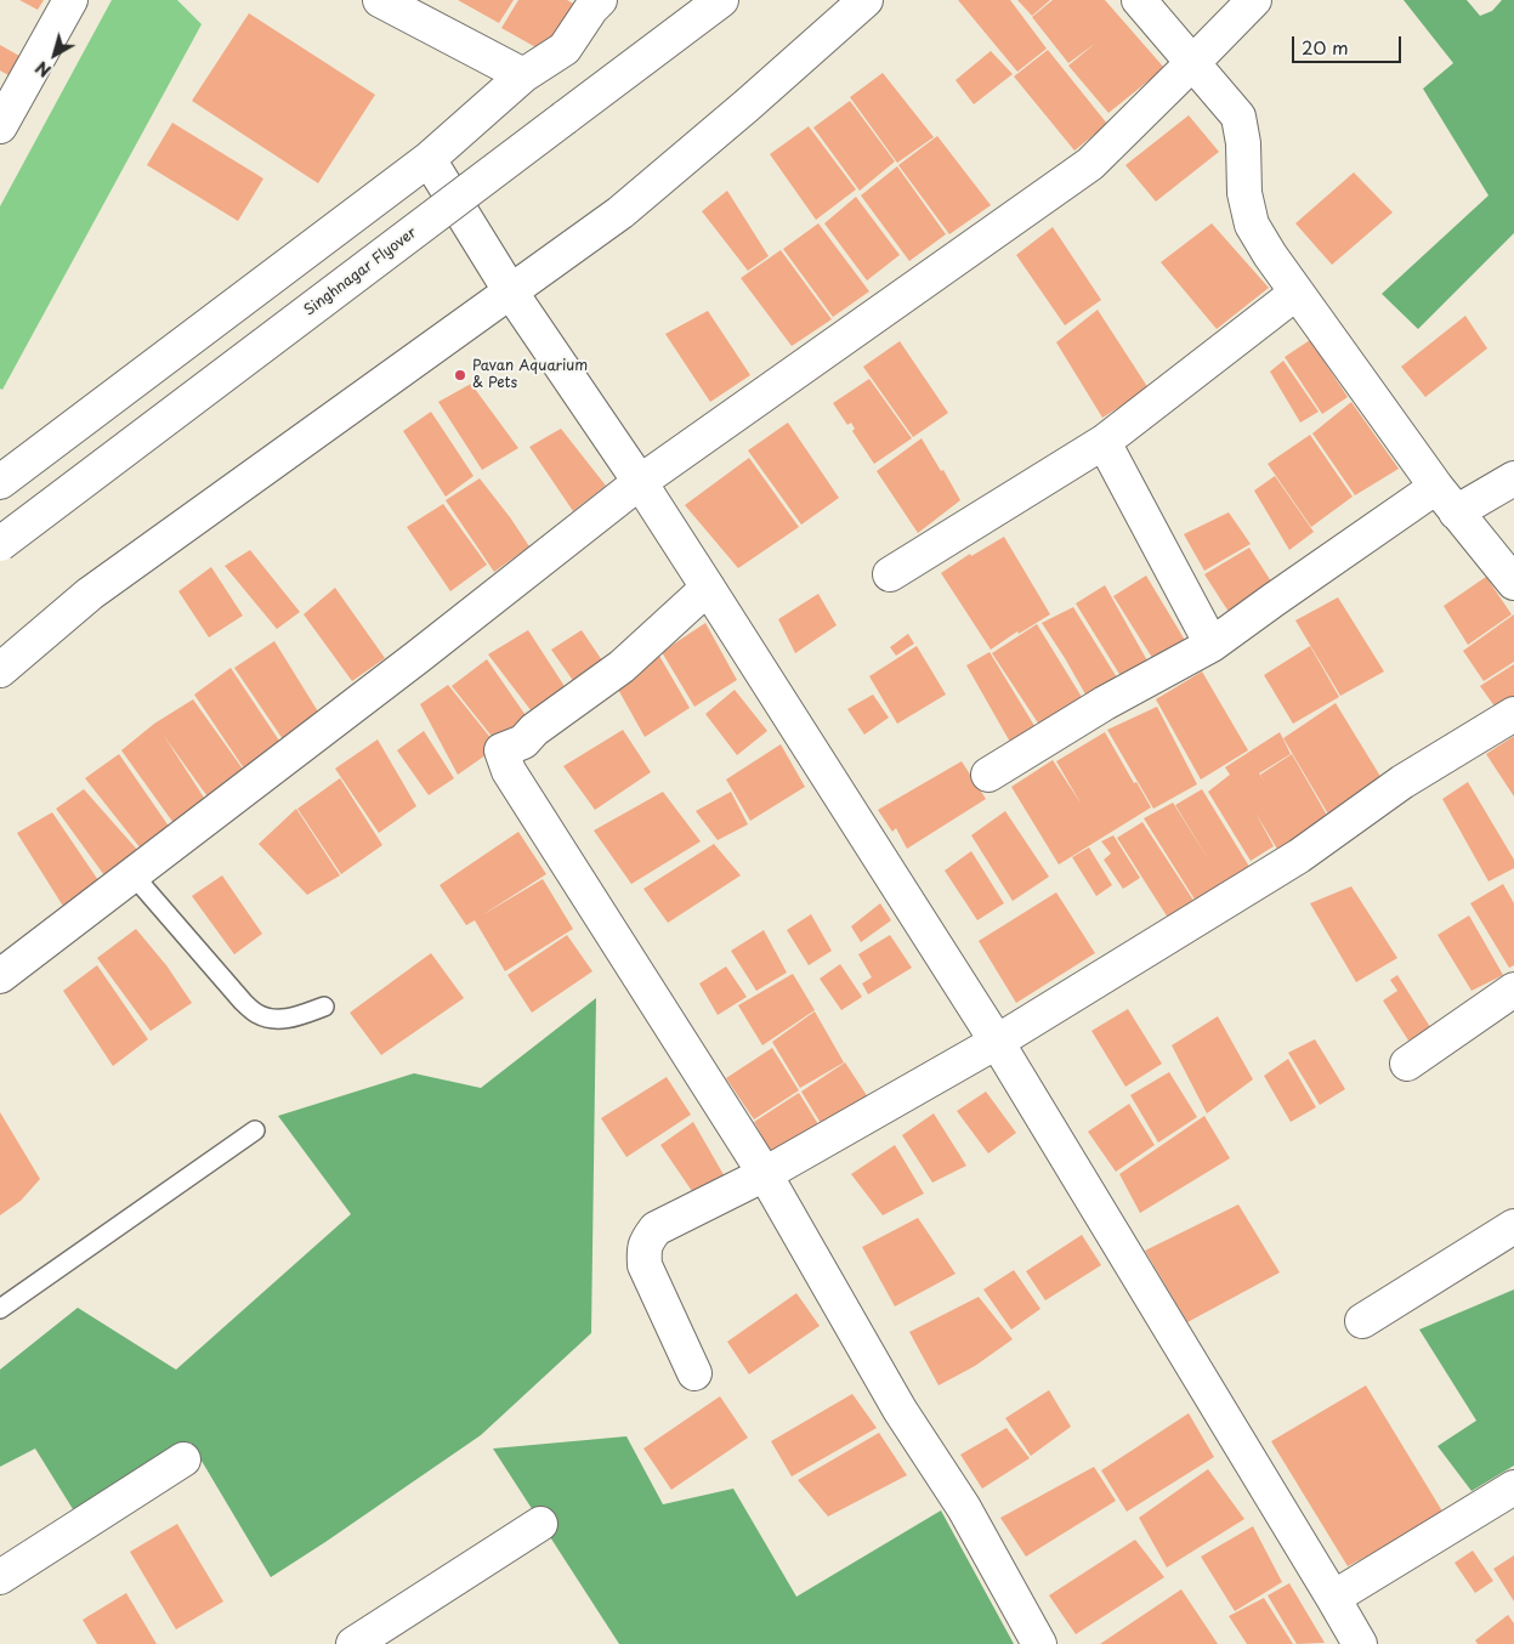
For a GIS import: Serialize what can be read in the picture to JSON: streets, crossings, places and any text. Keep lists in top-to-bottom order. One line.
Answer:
{"streets":{"street":["Singhnagar Flyover"]},"places":["Pavan Aquarium & Pets"],"scale_bar":"20 m","north":"bottom left"}
